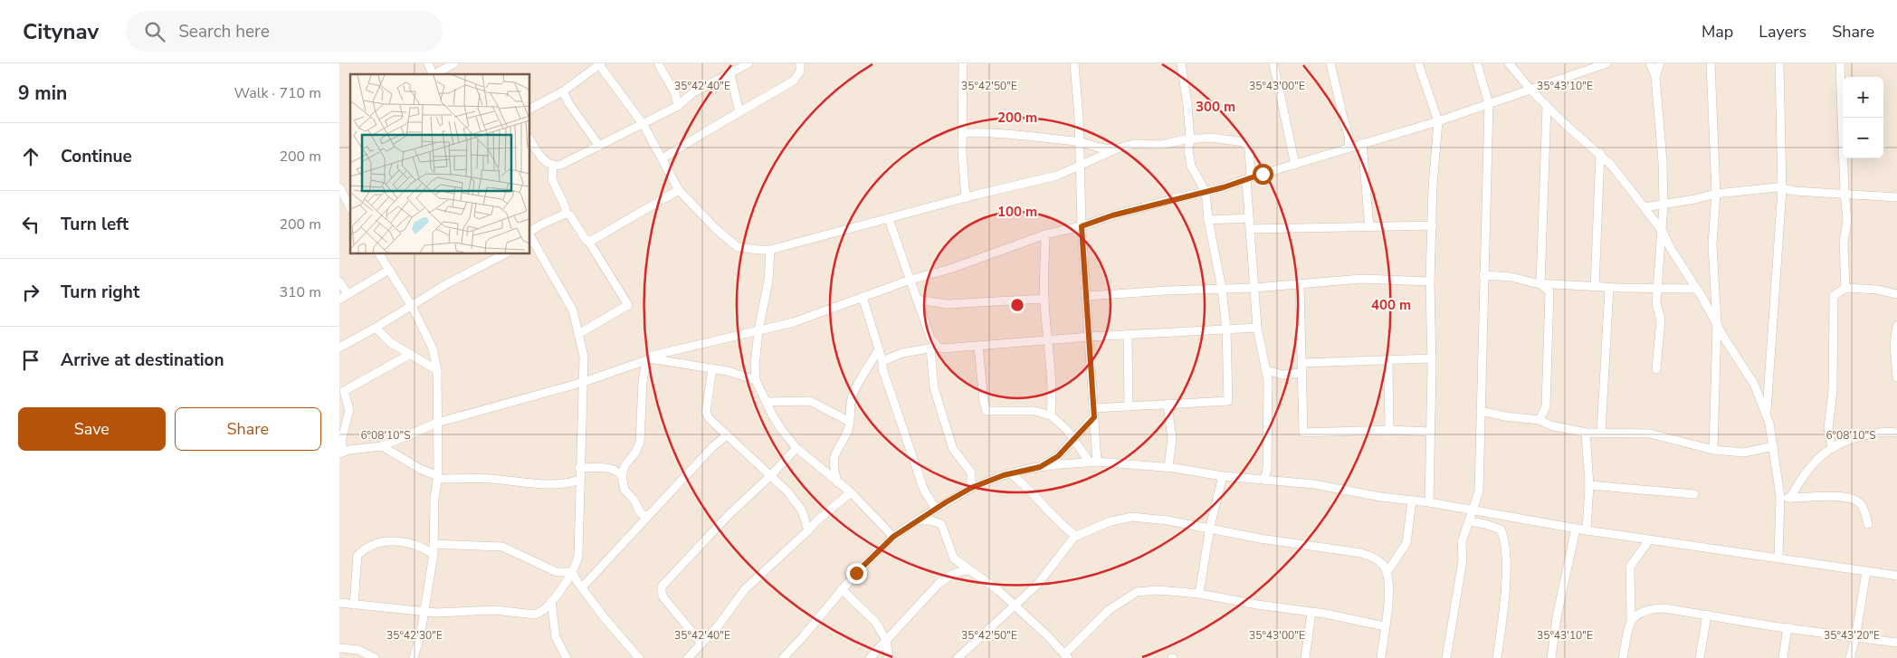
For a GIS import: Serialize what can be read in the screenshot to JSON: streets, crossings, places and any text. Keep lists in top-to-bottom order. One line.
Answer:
{"page":{"header":"Citynav","search":"Search here","nav":["Map","Layers","Share"],"heading":["9 min","Walk · 710 m"],"map_buttons":["+","−"],"list":[["Continue","200 m"],["Turn left","200 m"],["Turn right","310 m"],"Arrive at destination"],"buttons":["Save","Share"]},"coordinates":["35°42'40\"E","35°42'50\"E","35°43'00\"E","35°43'10\"E","6°08'10\"S","35°42'30\"E","35°43'20\"E"],"rings":["300 m","200 m","100 m","400 m"]}
